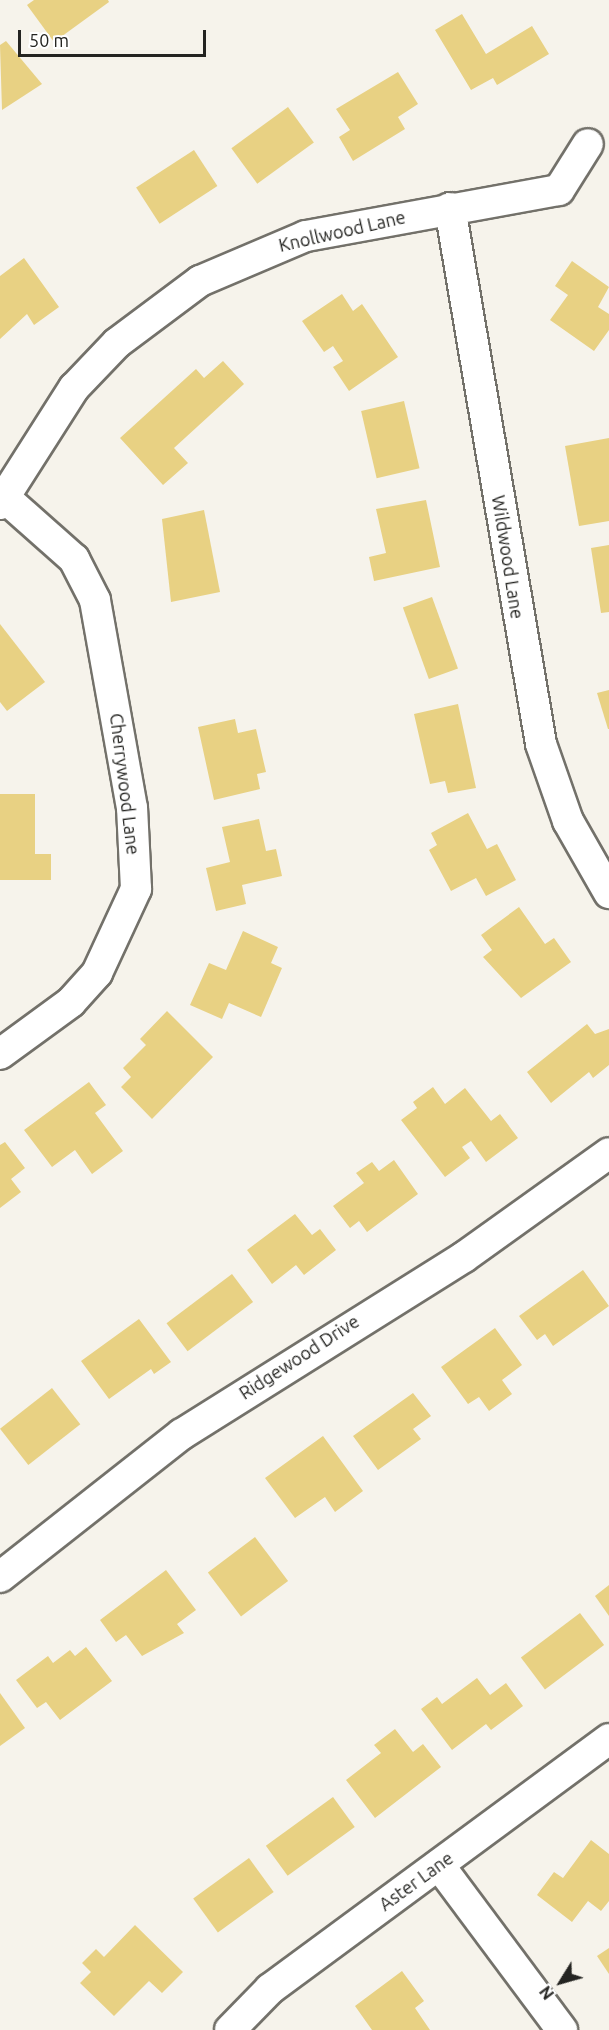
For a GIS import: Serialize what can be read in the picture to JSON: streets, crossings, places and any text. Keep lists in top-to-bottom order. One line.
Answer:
{"streets":{"street":["Knollwood Lane","Wildwood Lane","Cherrywood Lane","Ridgewood Drive","Aster Lane"]},"crossings":[["Knollwood Lane","Wildwood Lane"],["Knollwood Lane","Cherrywood Lane"]],"scale_bar":"50 m","north":"bottom left"}
